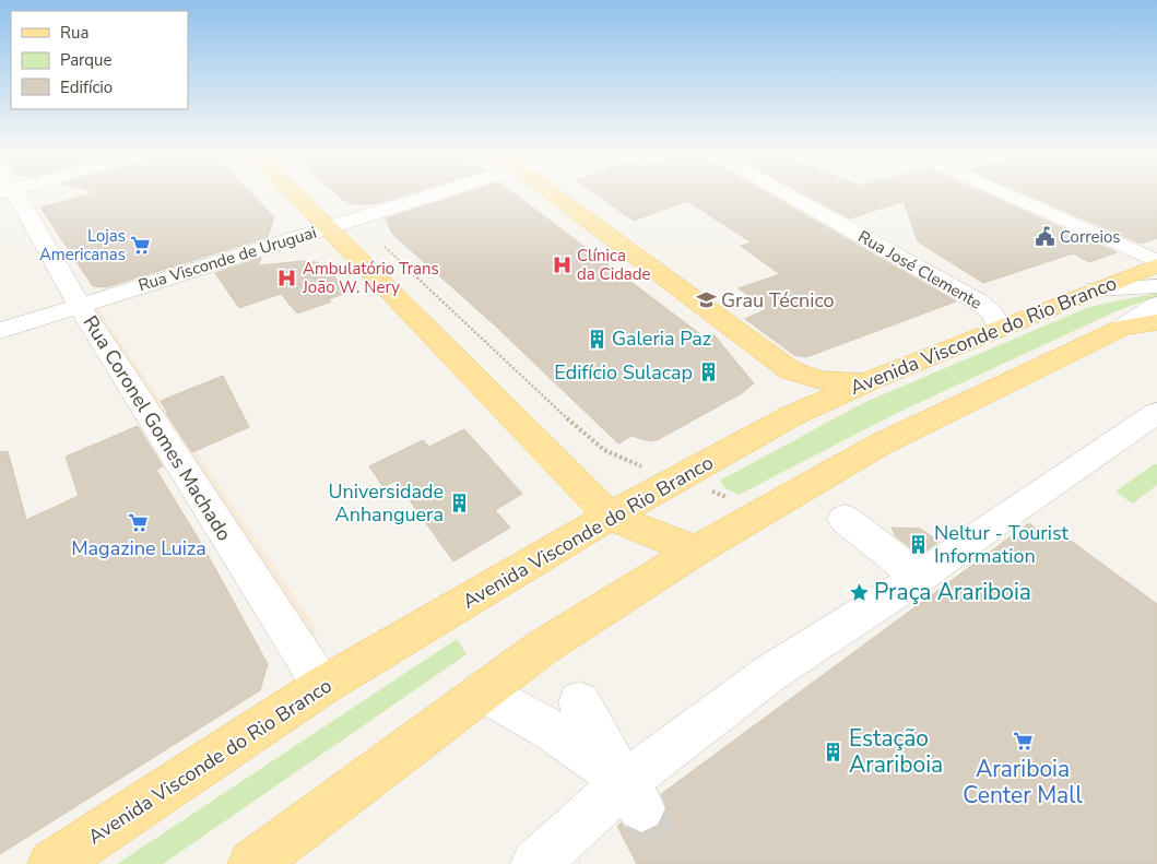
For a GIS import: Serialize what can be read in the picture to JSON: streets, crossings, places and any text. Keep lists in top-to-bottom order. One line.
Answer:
{"streets":{"main road":["Avenida Visconde do Rio Branco"],"street":["Rua Visconde de Uruguai","Rua José Clemente","Rua Coronel Gomes Machado"]},"crossings":[["Rua Visconde de Uruguai","Rua Coronel Gomes Machado"],["Rua José Clemente","Avenida Visconde do Rio Branco"],["Avenida Visconde do Rio Branco","Rua Coronel Gomes Machado"]],"places":{"public building":["Correios"],"supermarket":["Lojas Americanas","Magazine Luiza","Arariboia Center Mall"],"hospital":["Clínica da Cidade","Ambulatório Trans João W. Nery"],"school or university":["Grau Técnico"],"building":["Galeria Paz","Edifício Sulacap","Universidade Anhanguera","Neltur - Tourist Information","Estação Arariboia"],"place":["Praça Arariboia"]},"legend":["Rua","Parque","Edifício"]}
